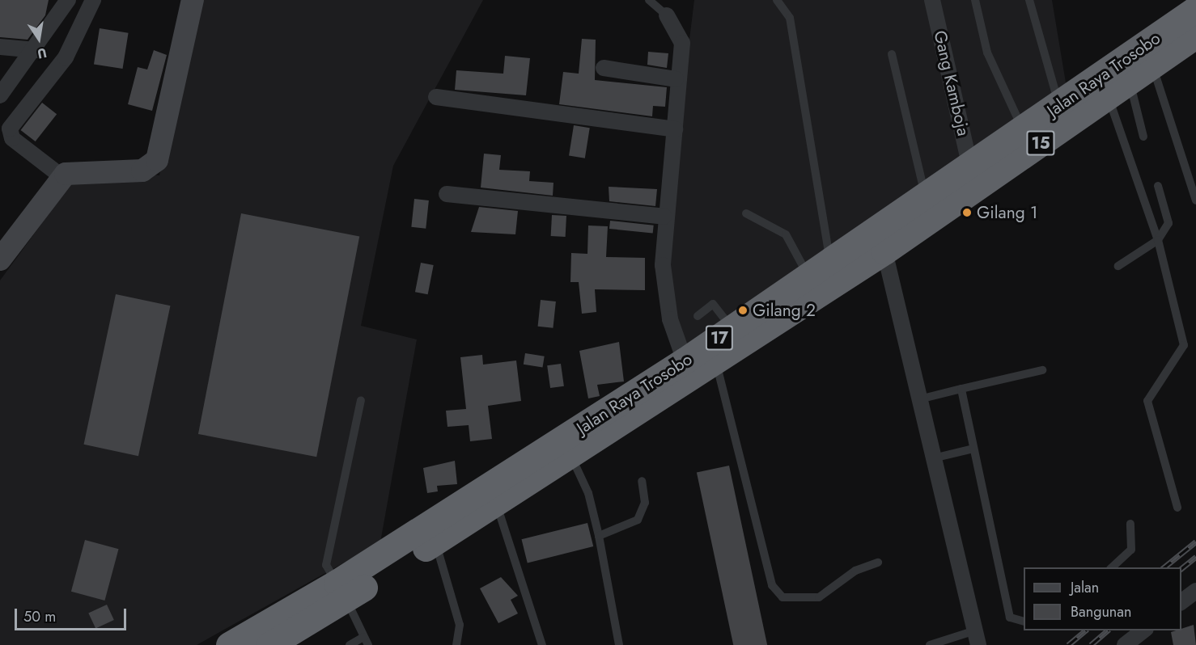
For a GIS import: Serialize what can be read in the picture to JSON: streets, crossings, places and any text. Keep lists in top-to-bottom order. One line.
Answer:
{"streets":{"highway":["Jalan Raya Trosobo","15","17"],"street":["Gang Kamboja"]},"crossings":[["Jalan Raya Trosobo","Gang Kamboja"]],"places":["Gilang 1","Gilang 2"],"legend":["Jalan","Bangunan"],"scale_bar":"50 m","north":"bottom"}
